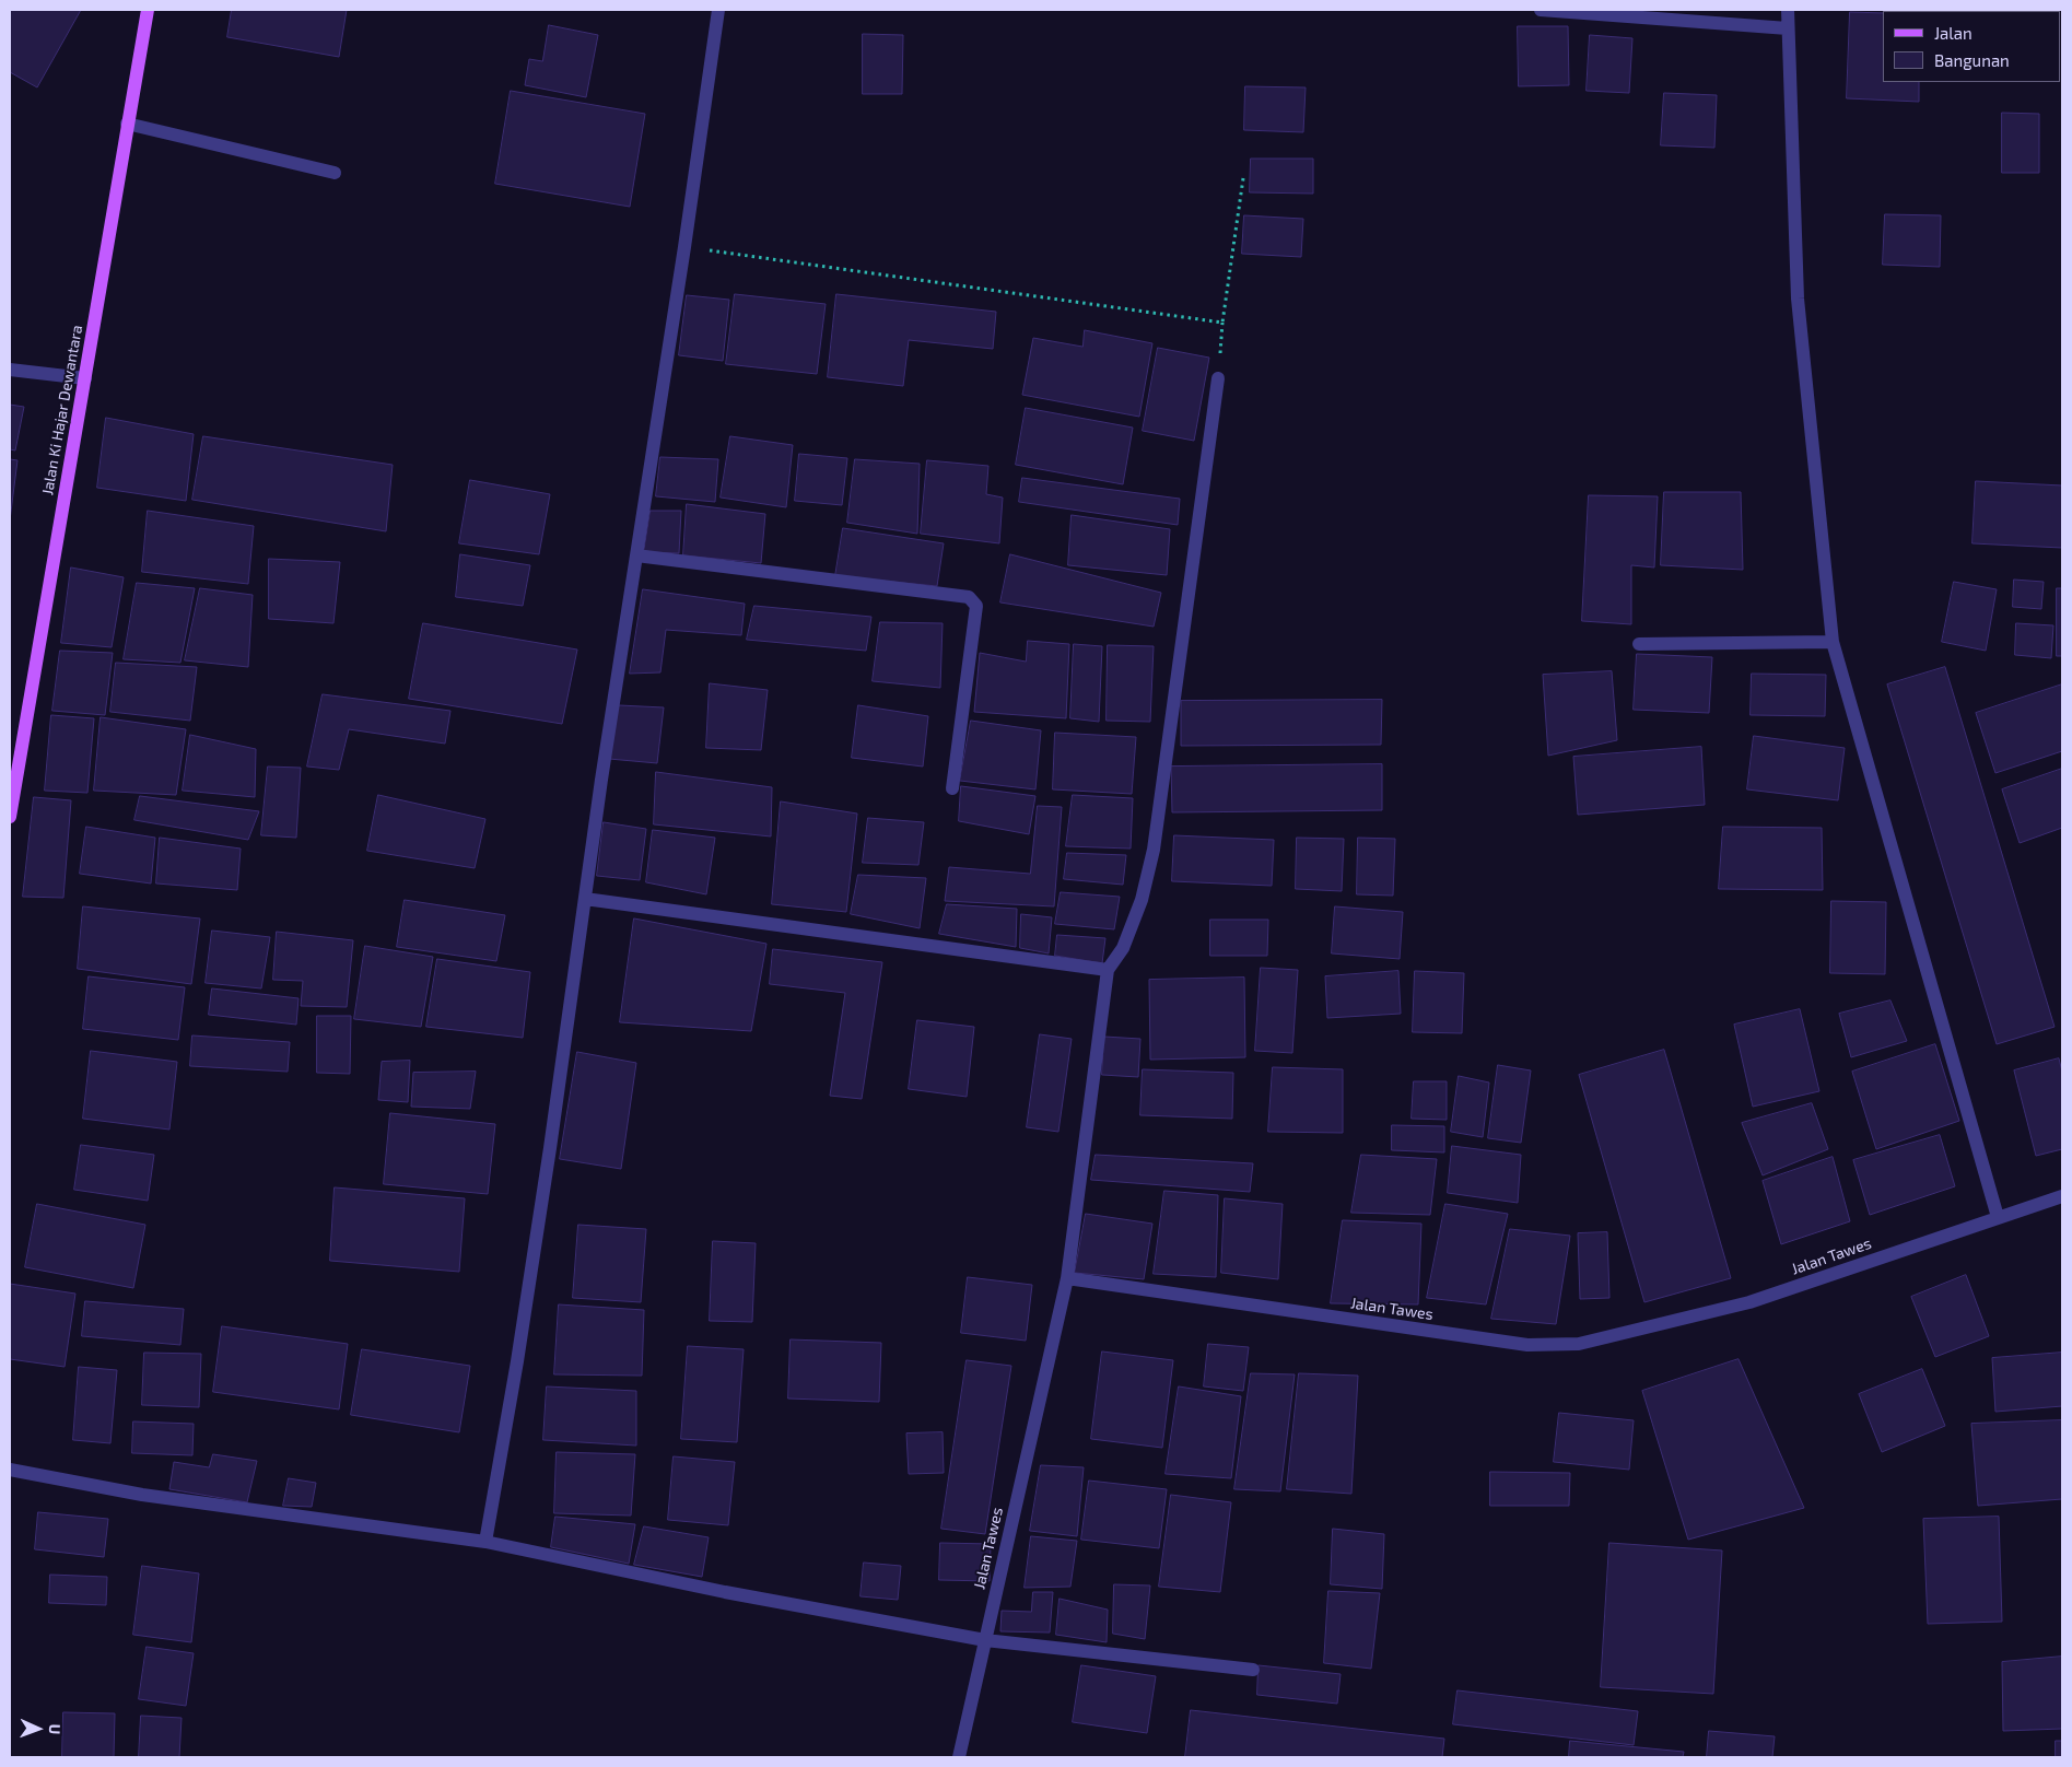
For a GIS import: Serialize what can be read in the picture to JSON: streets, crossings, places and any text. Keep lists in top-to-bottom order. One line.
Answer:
{"streets":{"main road":["Jalan Ki Hajar Dewantara"],"street":["Jalan Tawes"]},"legend":["Jalan","Bangunan"],"north":"right"}
